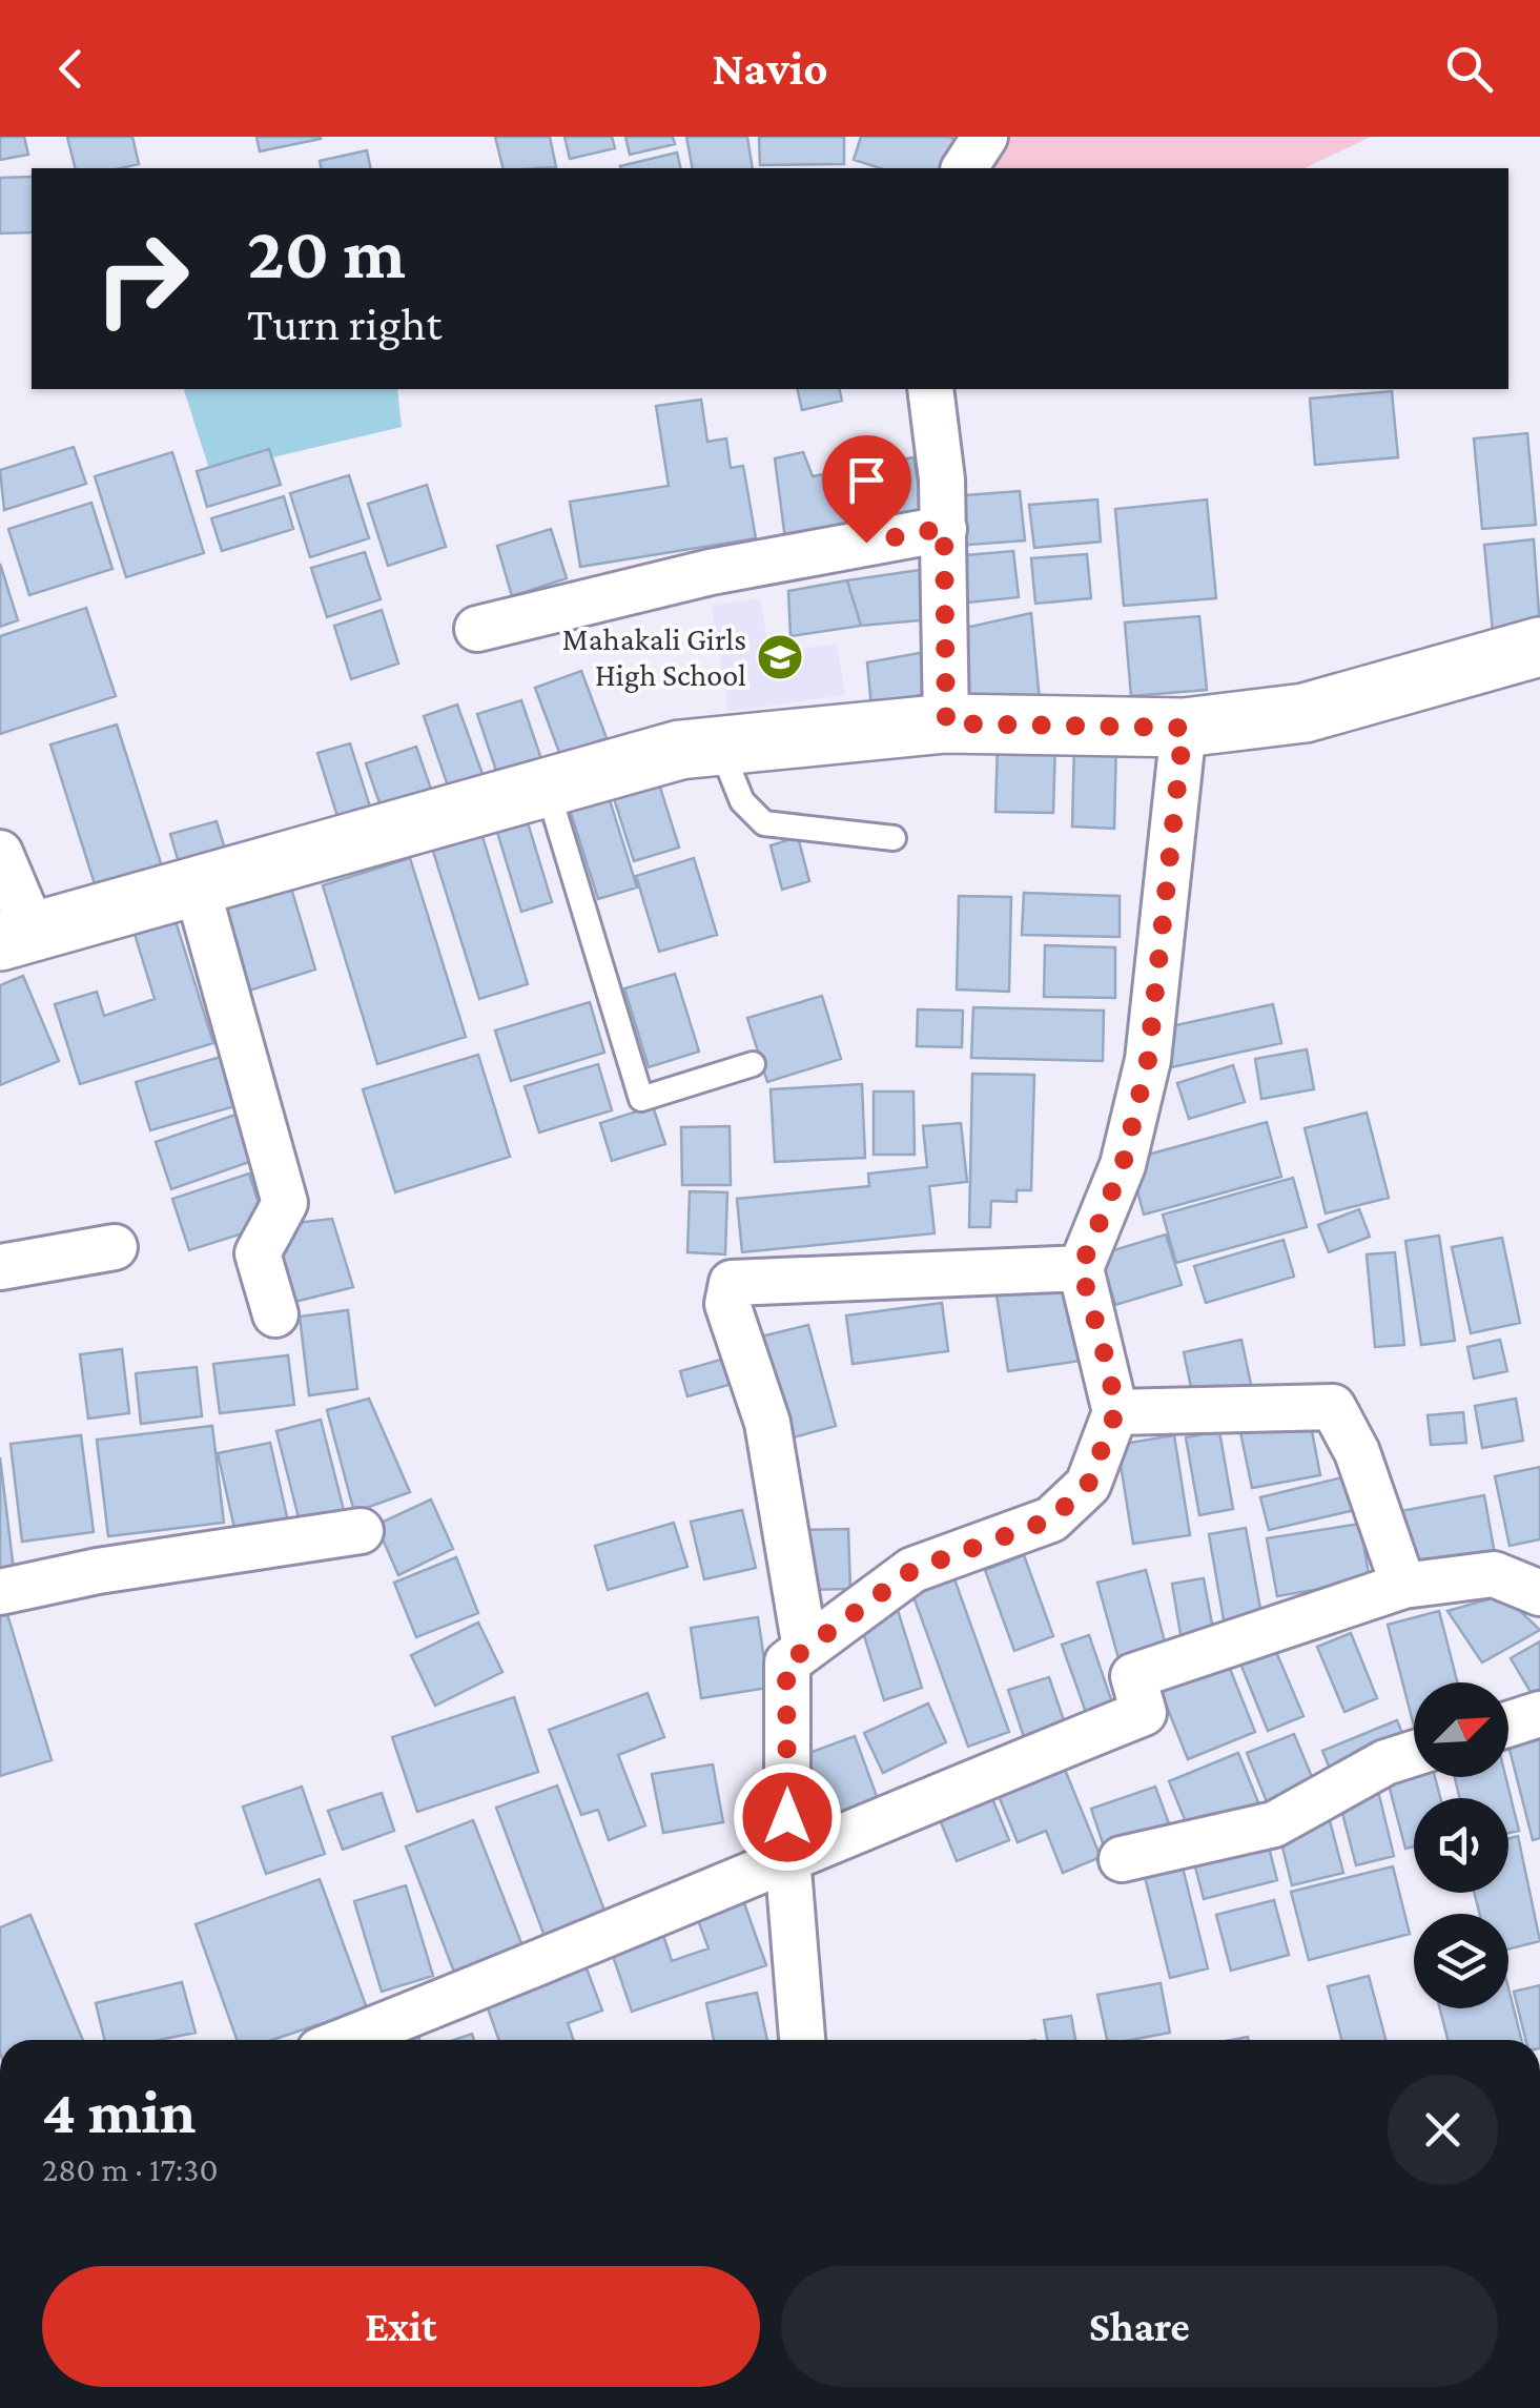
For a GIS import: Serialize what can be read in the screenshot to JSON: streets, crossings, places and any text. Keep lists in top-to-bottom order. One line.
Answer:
{"places":{"school or university":["Mahakali Girls High School"]},"north":"top right","page":{"header":"Navio","turn":["20 m","Turn right"],"heading":["4 min","280 m · 17:30"],"buttons":["Exit","Share"]}}
